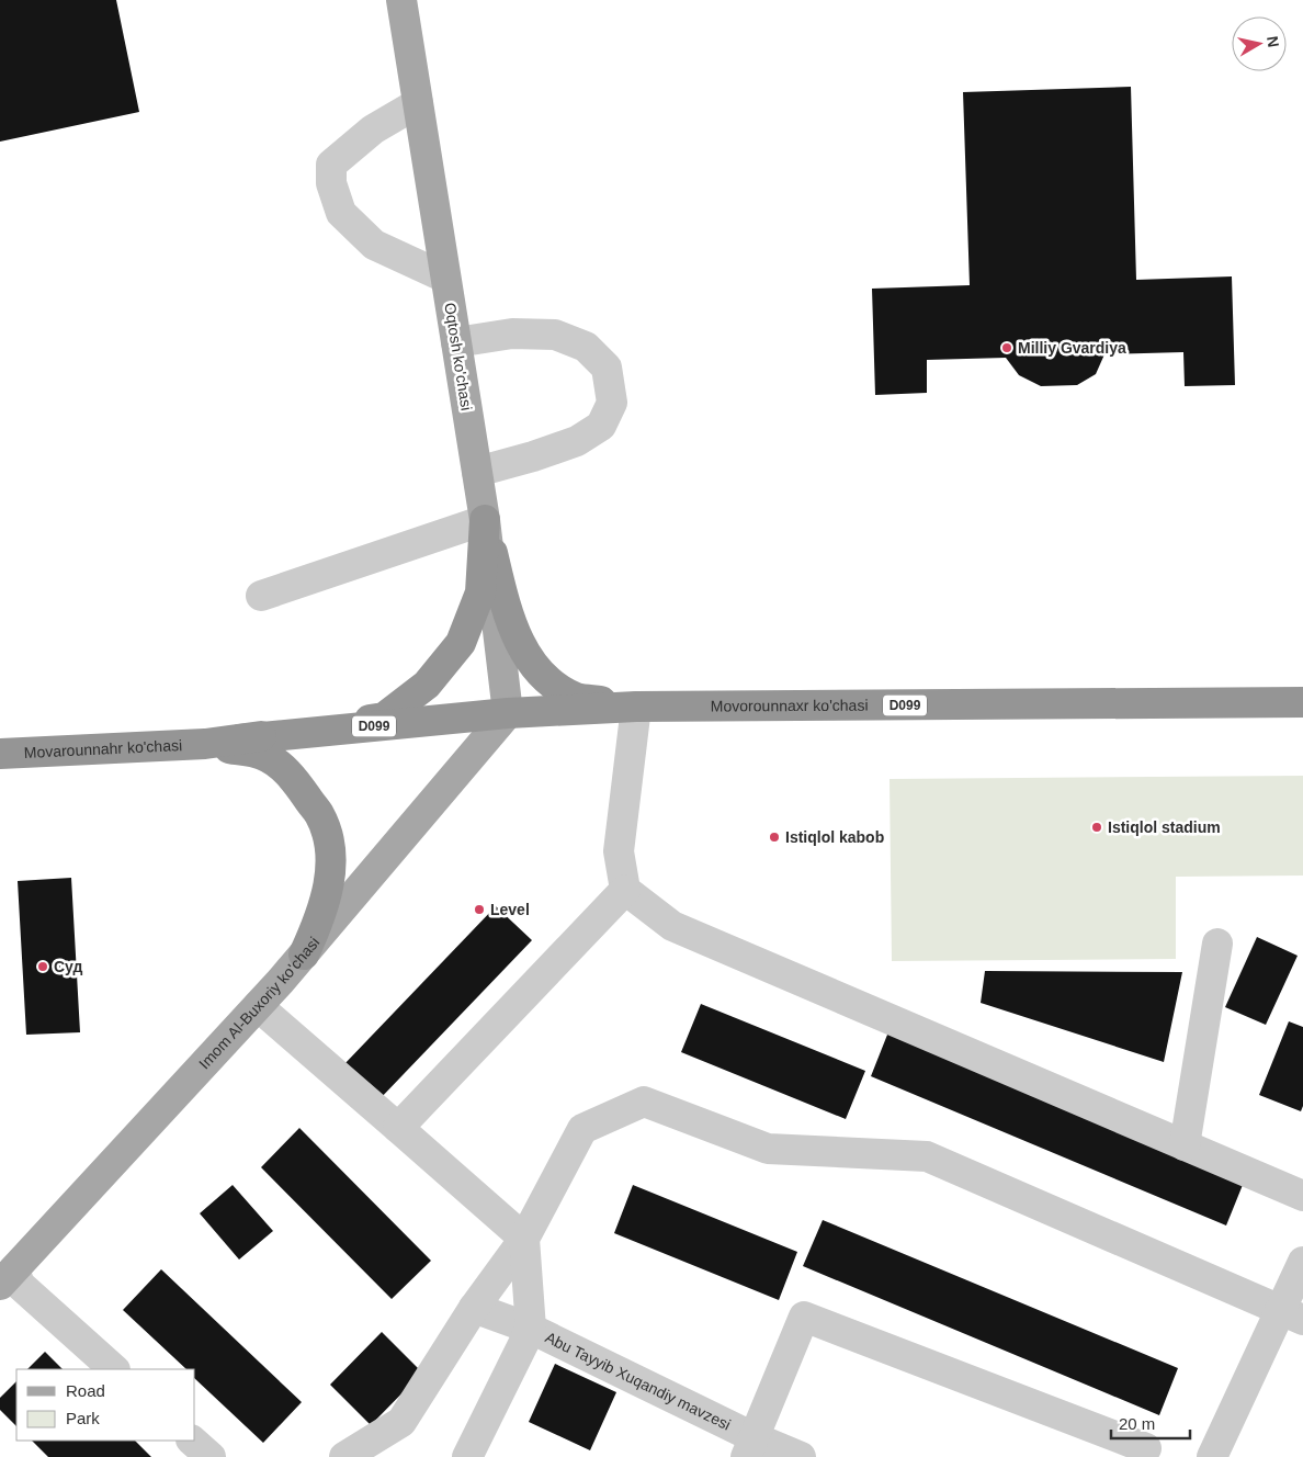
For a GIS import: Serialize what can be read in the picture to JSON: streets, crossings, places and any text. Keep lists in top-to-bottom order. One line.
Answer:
{"streets":{"highway":["Movorounnaxr ko'chasi","D099","Movarounnahr ko'chasi"],"main road":["Oqtosh ko'chasi","Imom Al-Buxoriy ko'chasi"],"lane":["Abu Tayyib Xuqandiy mavzesi"]},"crossings":[["Oqtosh ko'chasi","Movorounnaxr ko'chasi"],["Oqtosh ko'chasi","D099"],["Oqtosh ko'chasi","Imom Al-Buxoriy ko'chasi"],["Movorounnaxr ko'chasi","D099"],["Movorounnaxr ko'chasi","Imom Al-Buxoriy ko'chasi"],["D099","Movarounnahr ko'chasi"],["D099","Imom Al-Buxoriy ko'chasi"]],"places":["Milliy Gvardiya","Istiqlol stadium","Istiqlol kabob","Level","Суд"],"legend":["Road","Park"],"scale_bar":"20 m","north":"right"}
